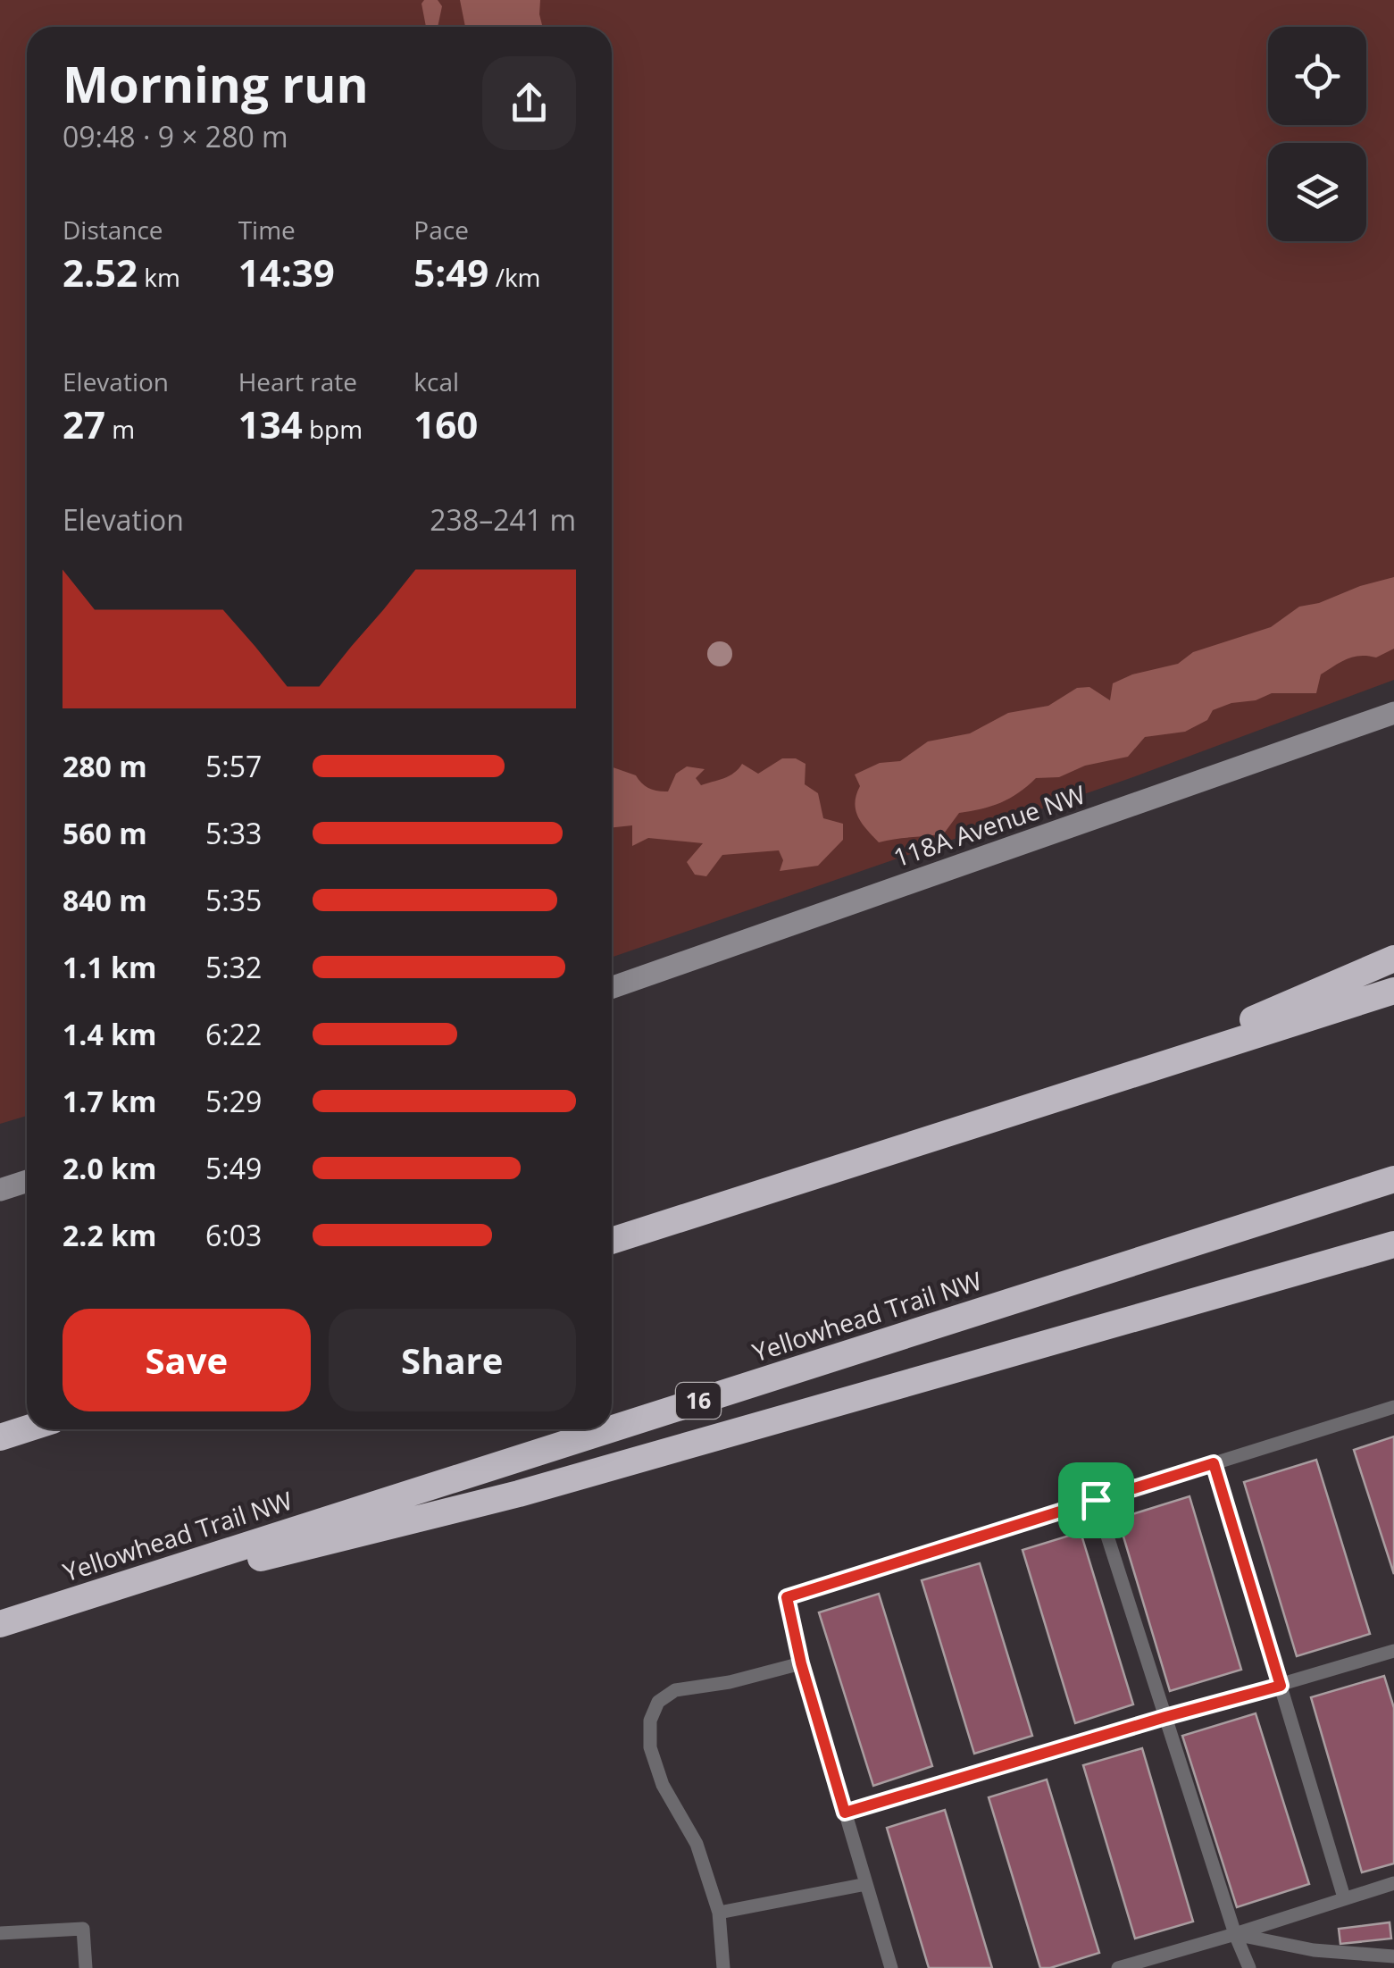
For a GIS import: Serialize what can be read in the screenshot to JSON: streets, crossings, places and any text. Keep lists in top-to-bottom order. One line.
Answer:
{"streets":{"highway":["Yellowhead Trail NW","16"],"street":["118A Avenue NW"]},"page":{"heading":["Morning run","09:48 · 9 × 280 m"],"stats":[["Distance","2.52 km"],["Time","14:39"],["Pace","5:49 /km"],["Elevation","27 m"],["Heart rate","134 bpm"],["kcal","160"]],"chart":["Elevation","238–241 m"],"list":[{"name":"280 m","note":"5:57"},{"name":"560 m","note":"5:33"},{"name":"840 m","note":"5:35"},{"name":"1.1 km","note":"5:32"},{"name":"1.4 km","note":"6:22"},{"name":"1.7 km","note":"5:29"},{"name":"2.0 km","note":"5:49"},{"name":"2.2 km","note":"6:03"}],"buttons":["Save","Share"]}}
